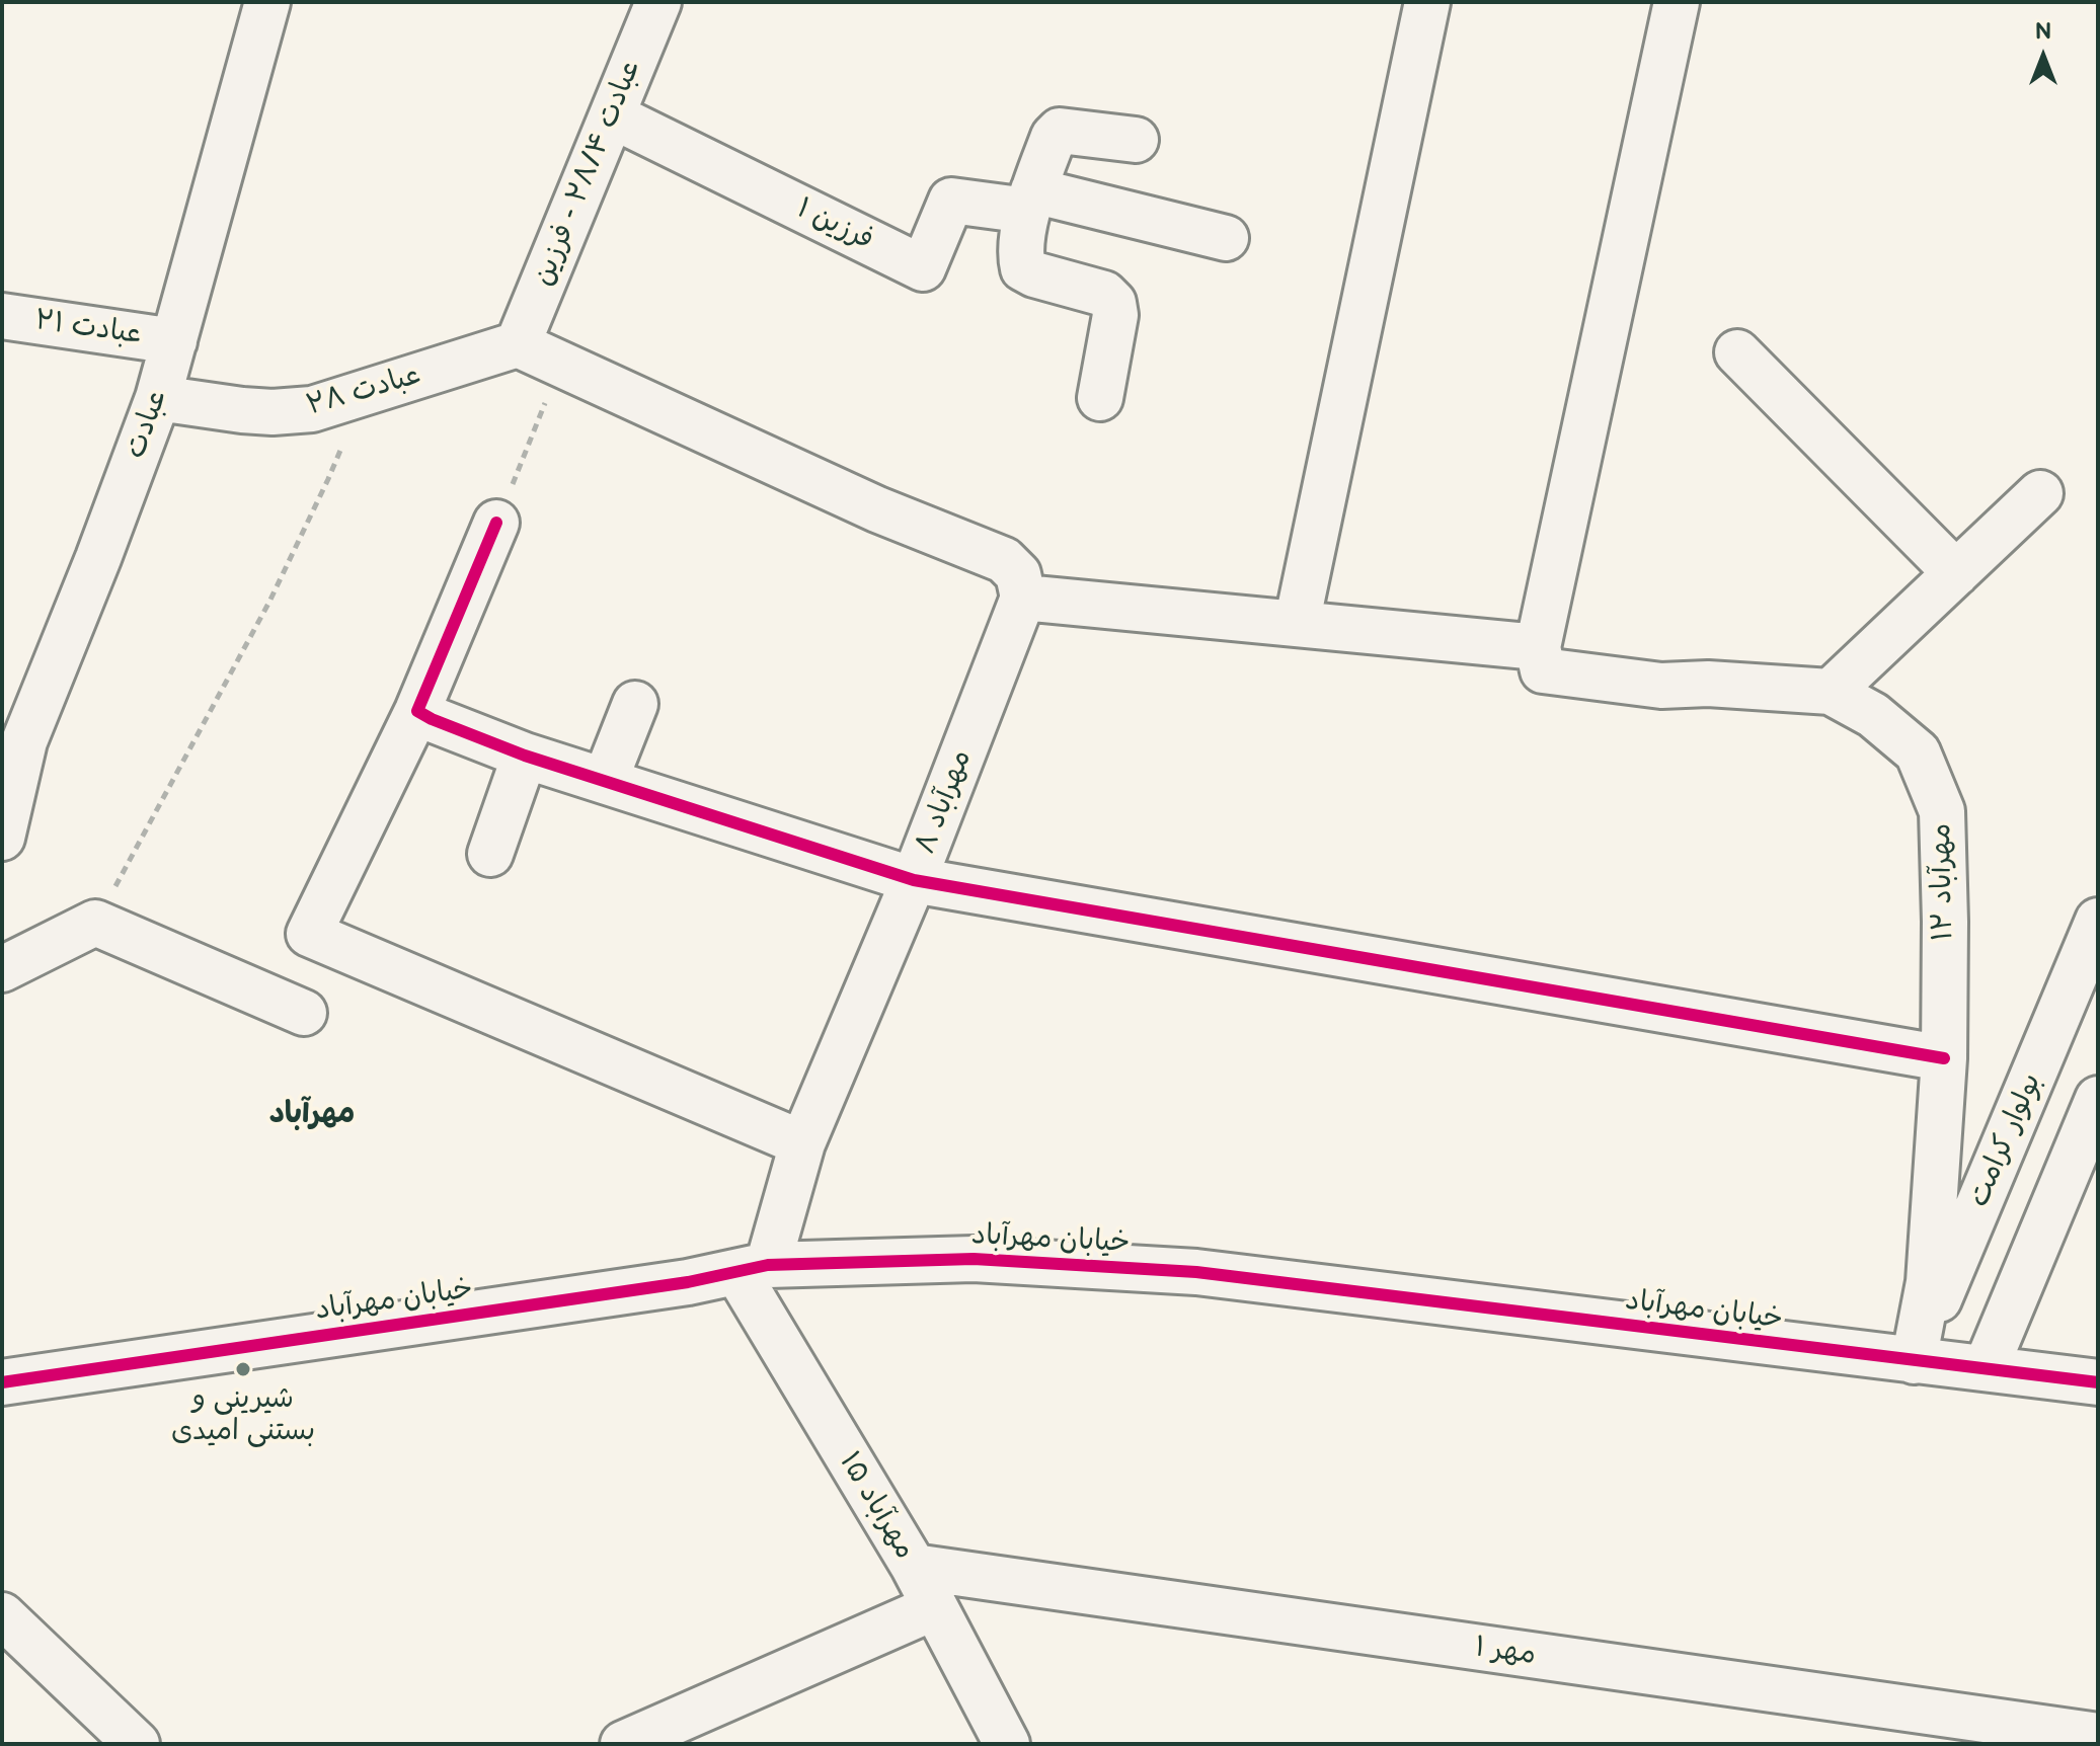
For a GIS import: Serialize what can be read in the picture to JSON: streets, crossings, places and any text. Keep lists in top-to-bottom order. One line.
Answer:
{"streets":{"street":["عبادت ۲۸/۴ - فرزین","فرزین ۱","عبادت ۲۱","عبادت ۲۸","عبادت","مهرآباد ۸","مهرآباد ۱۲","بولوار کرامت","خیابان مهرآباد","مهرآباد ۱۵","مهر ۱"]},"crossings":[["عبادت ۲۸/۴ - فرزین","فرزین ۱"],["عبادت ۲۸/۴ - فرزین","عبادت ۲۸"],["عبادت ۲۱","عبادت"],["عبادت ۲۸","عبادت"],["مهرآباد ۸","مهرآباد ۱۲"],["مهرآباد ۸","خیابان مهرآباد"],["مهرآباد ۸","مهرآباد ۱۵"],["مهرآباد ۱۲","بولوار کرامت"],["مهرآباد ۱۲","خیابان مهرآباد"],["بولوار کرامت","خیابان مهرآباد"],["خیابان مهرآباد","مهرآباد ۱۵"],["مهرآباد ۱۵","مهر ۱"]],"districts":["مهرآباد"],"places":["شیرینی و بستنی امیدی"],"north":"top"}
